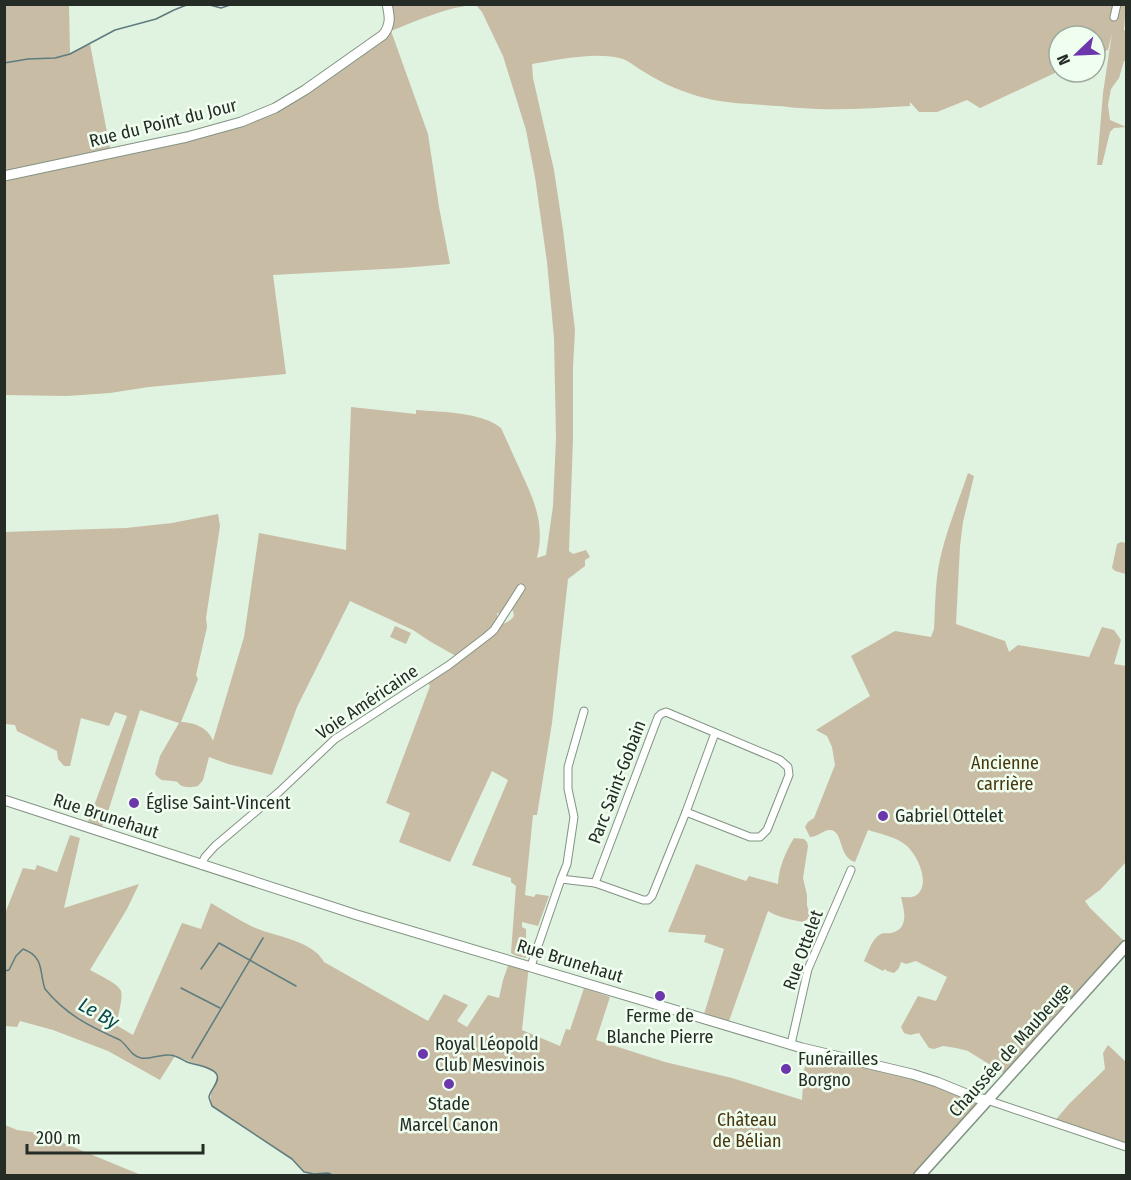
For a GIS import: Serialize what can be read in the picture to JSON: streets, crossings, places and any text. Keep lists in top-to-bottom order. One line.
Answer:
{"streets":{"main road":["Chaussée de Maubeuge"],"street":["Rue du Point du Jour","Voie Américaine","Parc Saint-Gobain","Rue Brunehaut","Rue Ottelet"]},"crossings":[["Voie Américaine","Rue Brunehaut"],["Parc Saint-Gobain","Rue Brunehaut"],["Rue Brunehaut","Rue Ottelet"],["Rue Brunehaut","Chaussée de Maubeuge"]],"water":["Le By"],"parks":["Ancienne carrière","Château de Bélian"],"places":["Église Saint-Vincent","Gabriel Ottelet","Ferme de Blanche Pierre","Royal Léopold Club Mesvinois","Funérailles Borgno","Stade Marcel Canon"],"scale_bar":"200 m","north":"bottom left"}
